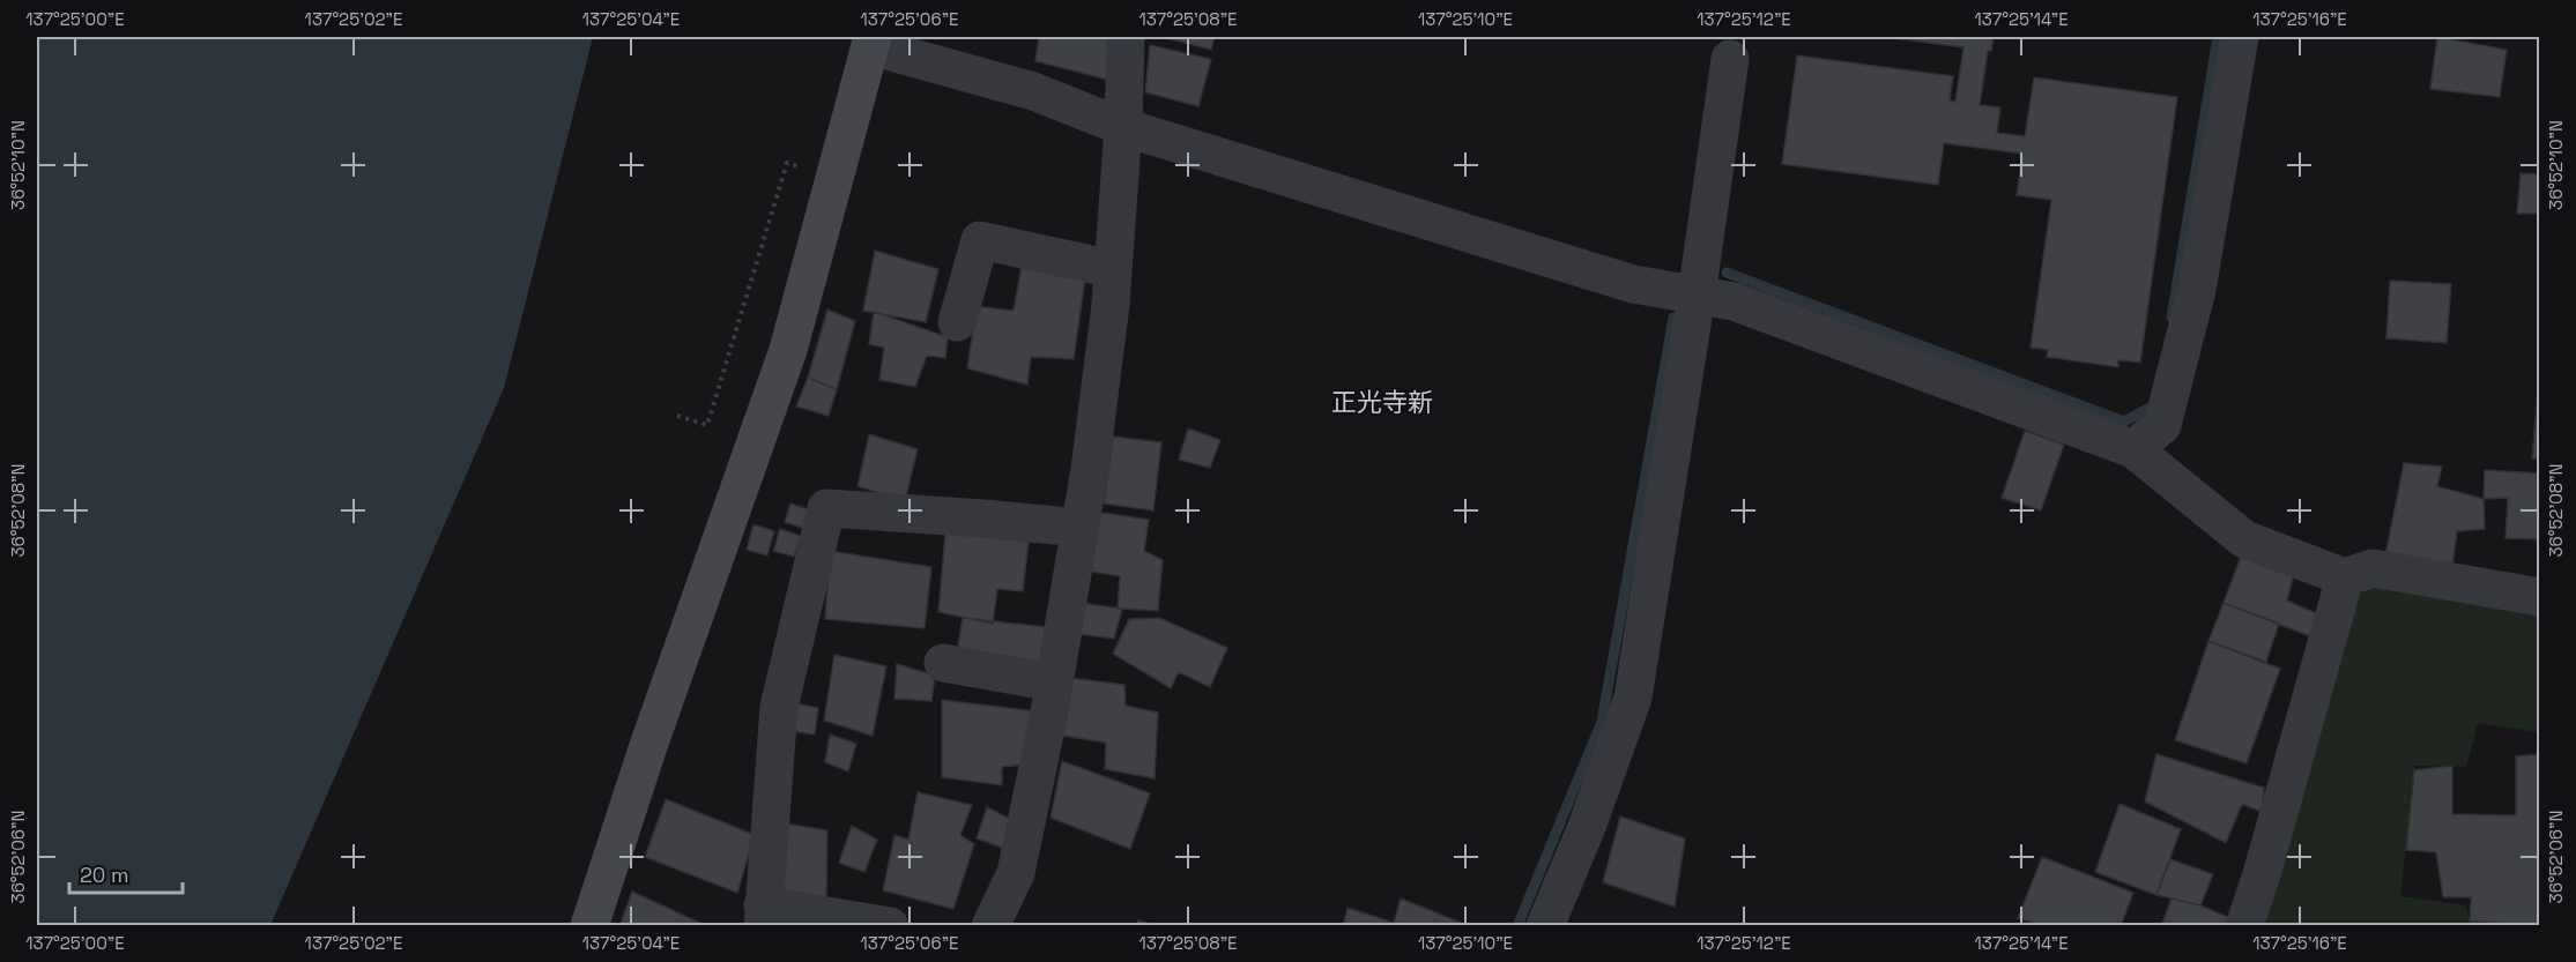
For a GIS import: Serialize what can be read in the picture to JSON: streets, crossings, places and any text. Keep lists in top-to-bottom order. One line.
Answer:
{"districts":["正光寺新"],"scale_bar":"20 m","coordinates":["137°25'00\"E","137°25'02\"E","137°25'04\"E","137°25'06\"E","137°25'08\"E","137°25'10\"E","137°25'12\"E","137°25'14\"E","137°25'16\"E","36°52'10\"N","36°52'08\"N","36°52'06\"N"]}
